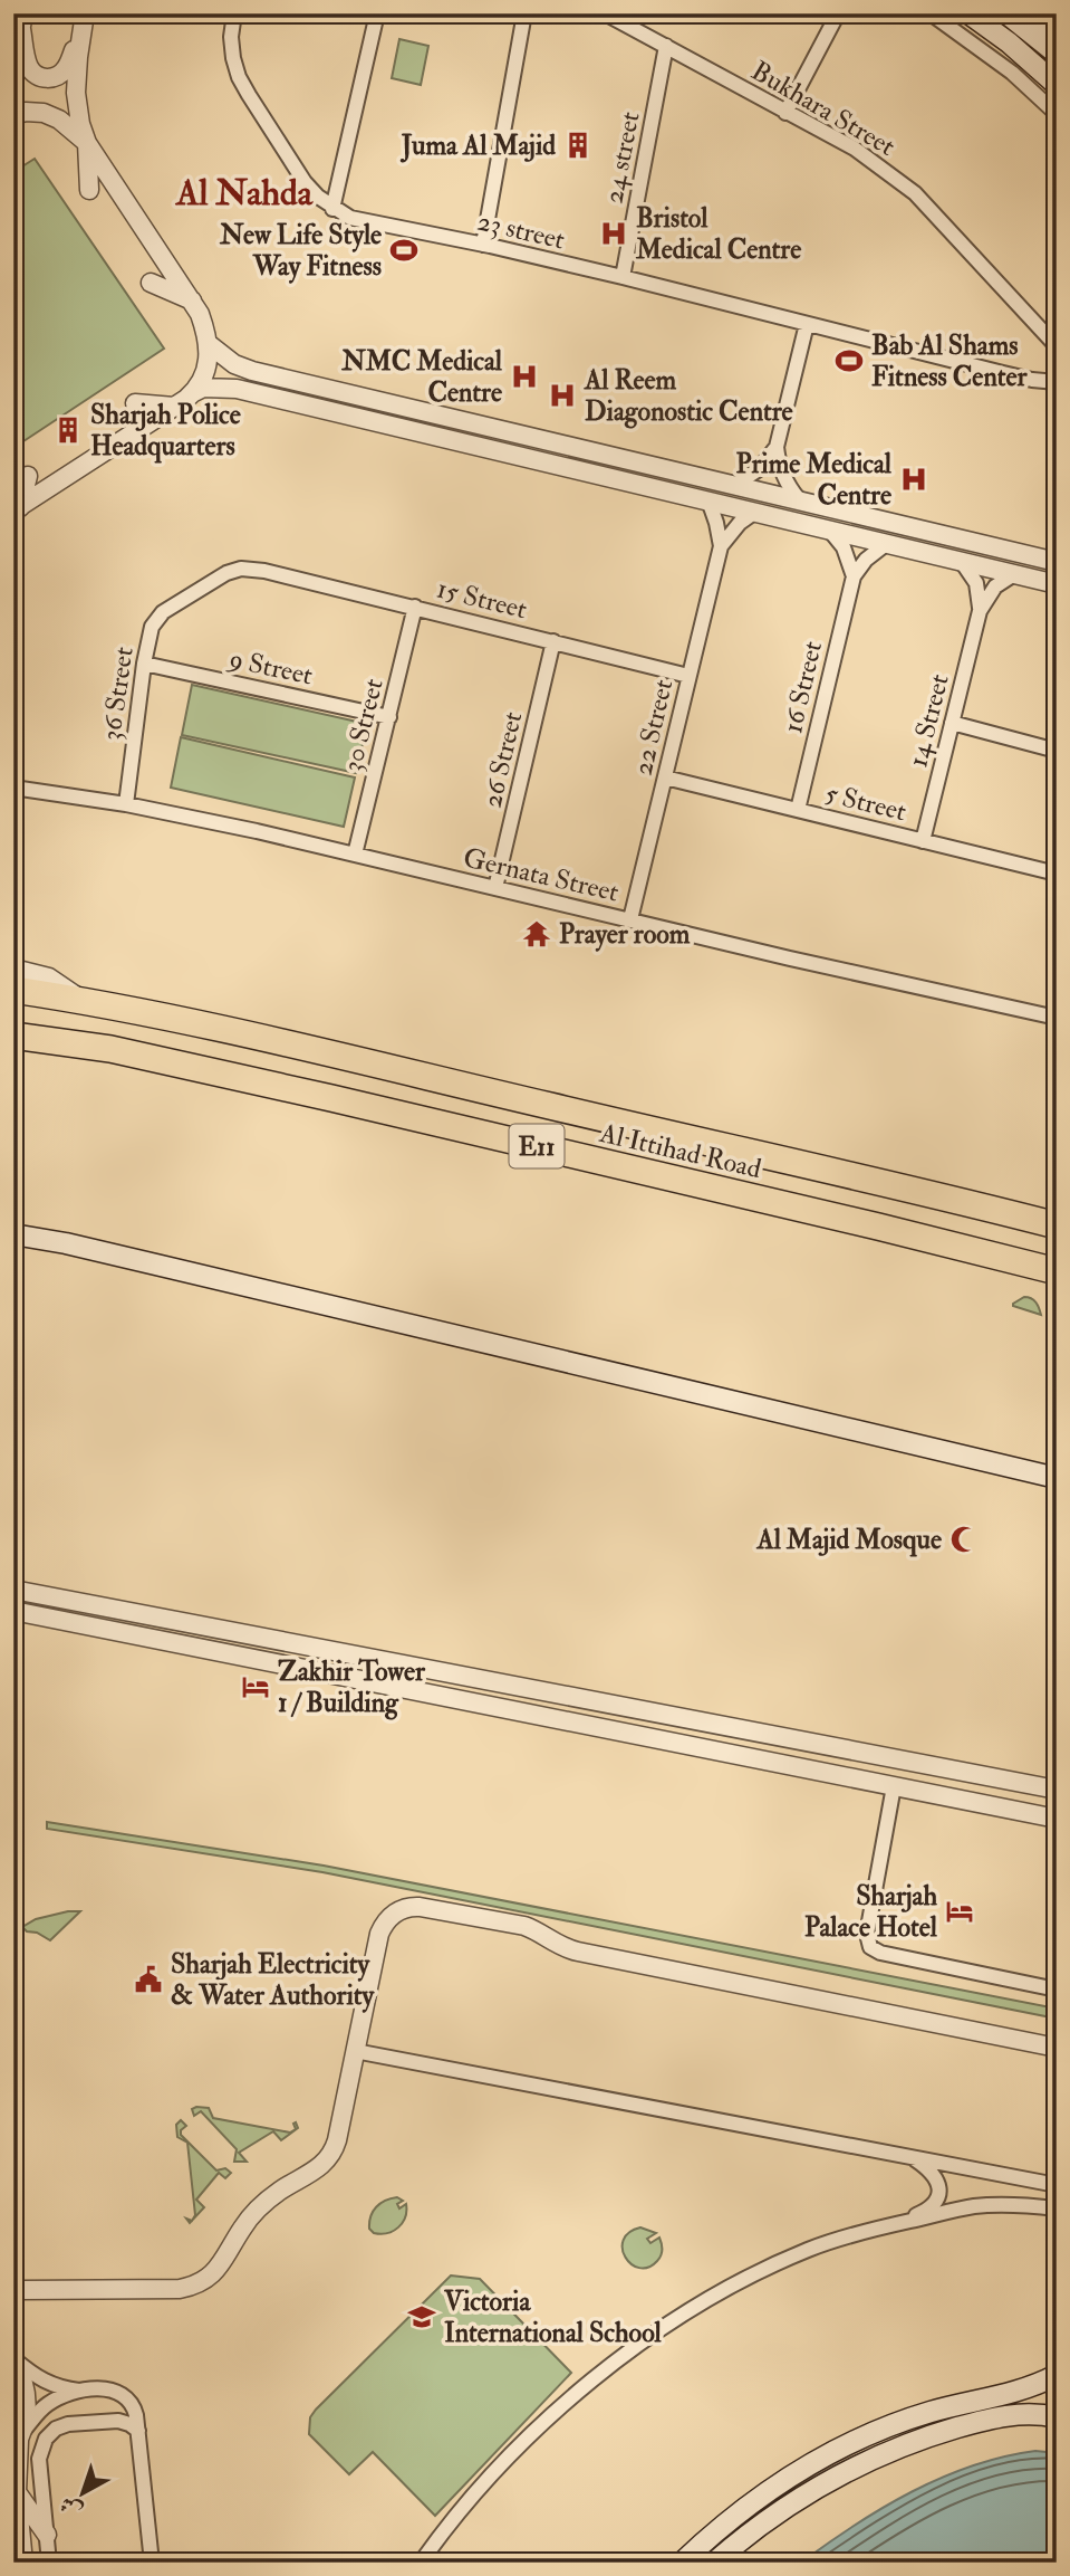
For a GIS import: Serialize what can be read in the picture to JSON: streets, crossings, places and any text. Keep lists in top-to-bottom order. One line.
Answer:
{"streets":{"highway":["E11","Al Ittihad Road"],"street":["Bukhara Street","24 street","23 street","15 Street","9 Street","16 Street","36 Street","14 Street","30 Street","22 Street","26 Street","5 Street","Gernata Street"]},"crossings":[["Bukhara Street","24 street"],["24 street","23 street"],["15 Street","36 Street"],["15 Street","30 Street"],["15 Street","22 Street"],["15 Street","26 Street"],["9 Street","36 Street"],["9 Street","30 Street"],["16 Street","5 Street"],["36 Street","Gernata Street"],["14 Street","5 Street"],["30 Street","Gernata Street"],["22 Street","5 Street"],["22 Street","Gernata Street"],["26 Street","Gernata Street"]],"districts":["Al Nahda"],"places":{"building":["Juma Al Majid","Sharjah Police Headquarters"],"hospital":["Bristol Medical Centre","NMC Medical Centre","Al Reem Diagonostic Centre","Prime Medical Centre"],"sports":["New Life Style Way Fitness","Bab Al Shams Fitness Center"],"temple":["Prayer room"],"mosque":["Al Majid Mosque"],"hotel":["Zakhir Tower 1 / Building","Sharjah Palace Hotel"],"public building":["Sharjah Electricity & Water Authority"],"school or university":["Victoria International School"]},"north":"bottom left"}
